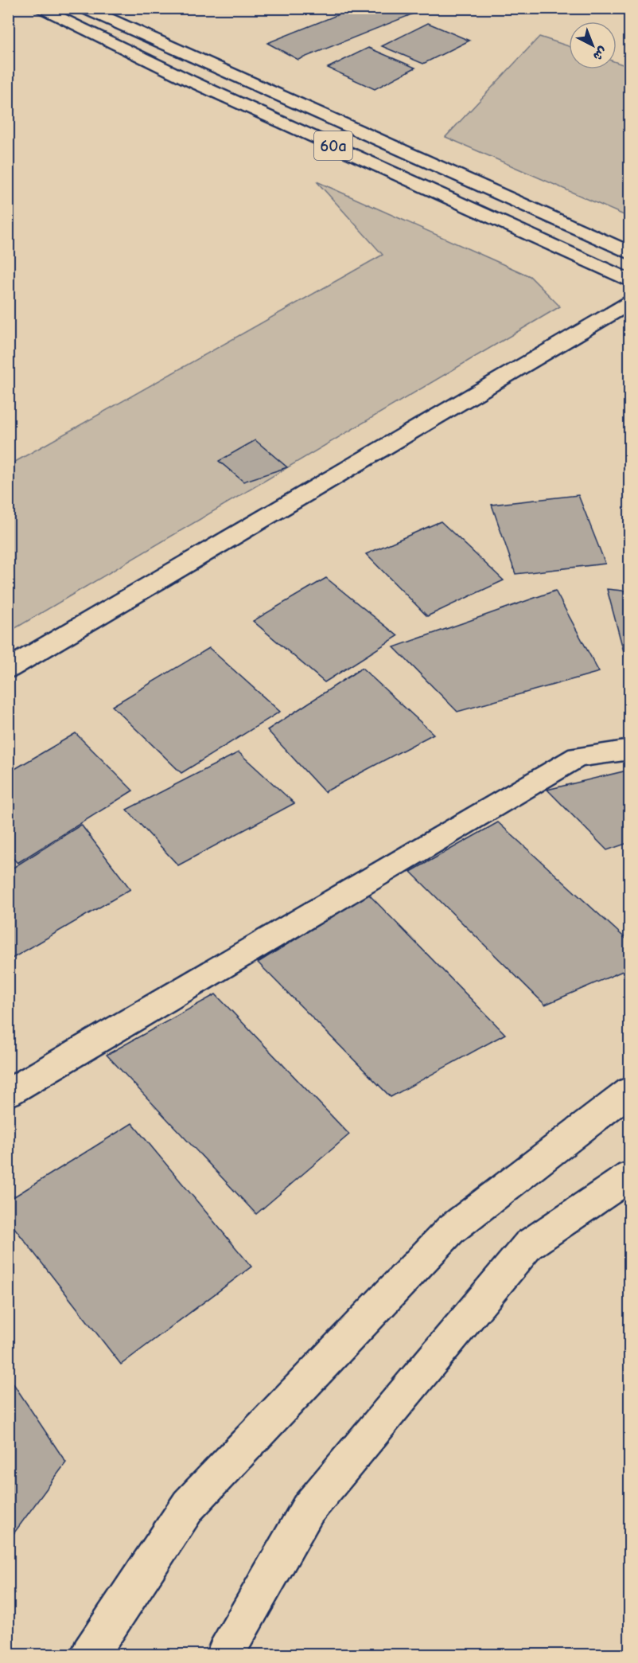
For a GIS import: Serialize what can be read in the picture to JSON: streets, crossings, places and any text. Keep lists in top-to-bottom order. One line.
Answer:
{"streets":{"street":["60a"]},"north":"bottom right"}
